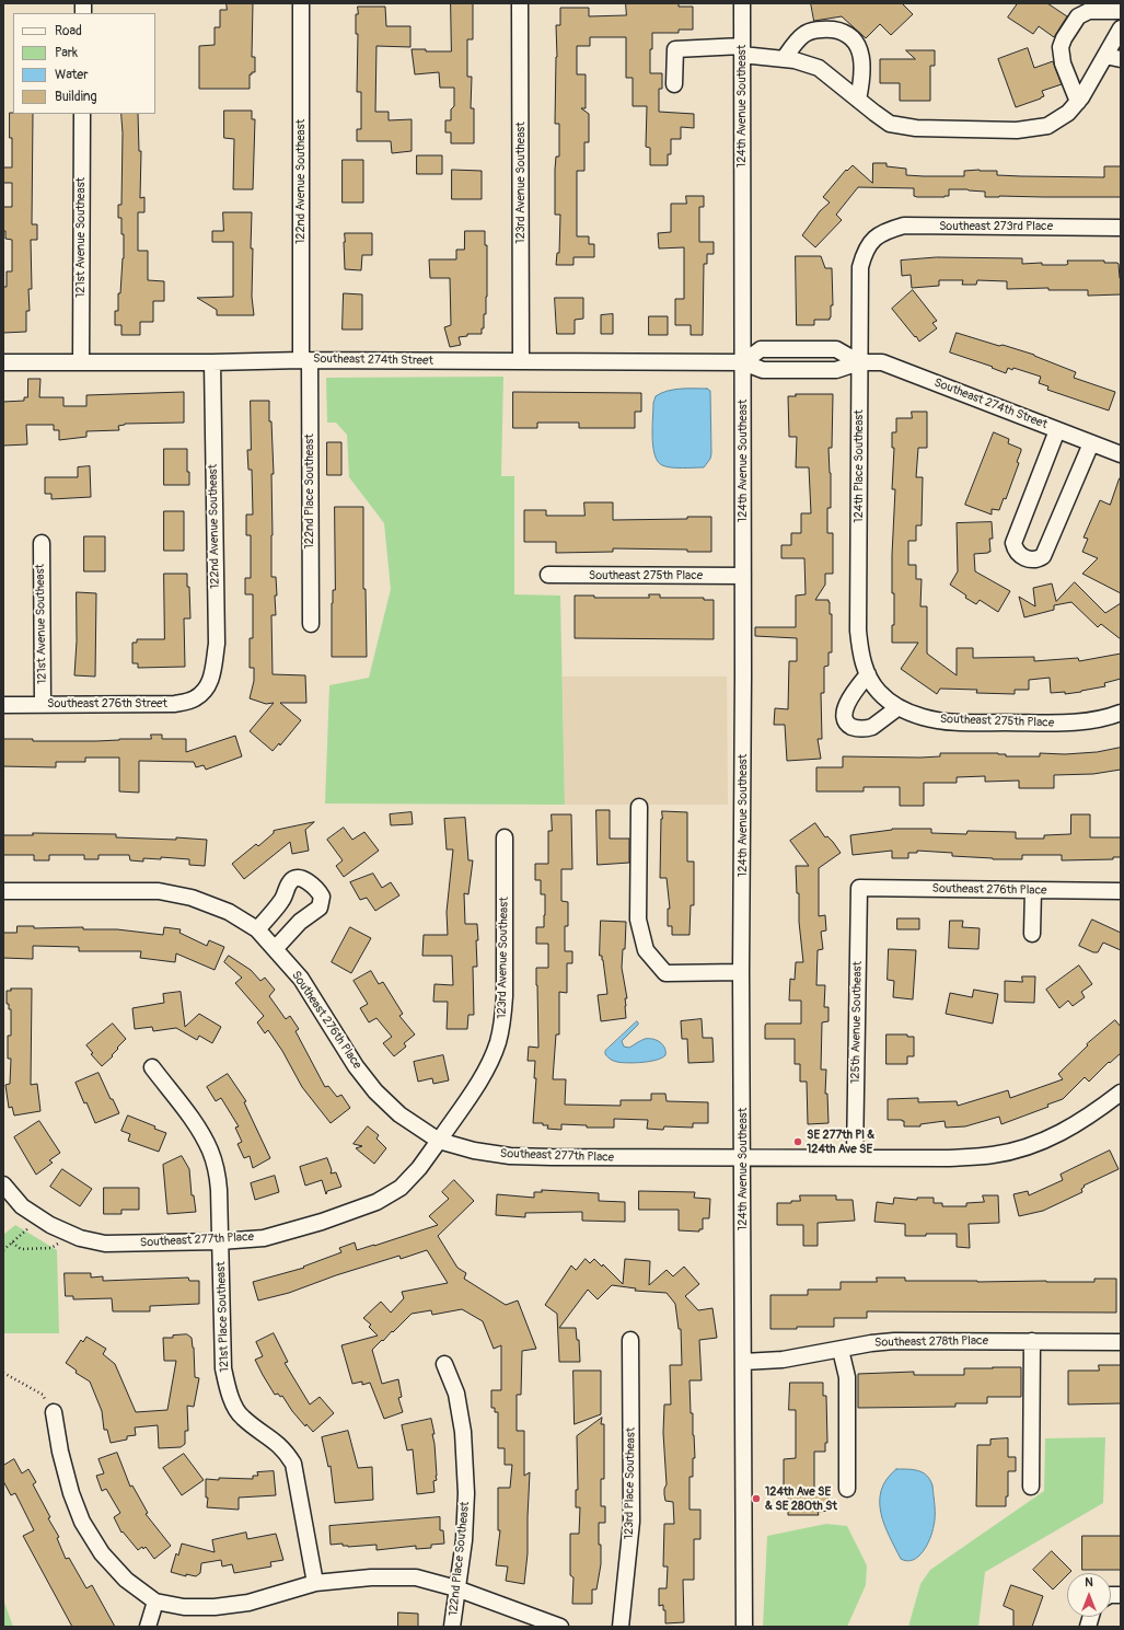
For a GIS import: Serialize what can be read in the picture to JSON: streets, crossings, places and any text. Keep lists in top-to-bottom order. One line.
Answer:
{"streets":{"street":["124th Avenue Southeast","122nd Avenue Southeast","123rd Avenue Southeast","Southeast 273rd Place","121st Avenue Southeast","Southeast 274th Street","124th Place Southeast","122nd Place Southeast","Southeast 275th Place","Southeast 276th Street","Southeast 276th Place","125th Avenue Southeast","Southeast 277th Place","121st Place Southeast","Southeast 278th Place","123rd Place Southeast"]},"crossings":[["124th Avenue Southeast","Southeast 274th Street"],["124th Avenue Southeast","Southeast 275th Place"],["124th Avenue Southeast","Southeast 277th Place"],["124th Avenue Southeast","Southeast 278th Place"],["122nd Avenue Southeast","Southeast 274th Street"],["122nd Avenue Southeast","122nd Place Southeast"],["122nd Avenue Southeast","Southeast 276th Street"],["123rd Avenue Southeast","Southeast 274th Street"],["123rd Avenue Southeast","Southeast 276th Place"],["123rd Avenue Southeast","Southeast 277th Place"],["Southeast 273rd Place","124th Place Southeast"],["121st Avenue Southeast","Southeast 274th Street"],["121st Avenue Southeast","Southeast 276th Street"],["Southeast 274th Street","124th Place Southeast"],["Southeast 274th Street","122nd Place Southeast"],["124th Place Southeast","Southeast 275th Place"],["Southeast 276th Place","125th Avenue Southeast"],["Southeast 276th Place","Southeast 277th Place"],["125th Avenue Southeast","Southeast 277th Place"],["Southeast 277th Place","121st Place Southeast"]],"places":["SE 277th Pl & 124th Ave SE","124th Ave SE & SE 280th St"],"legend":["Road","Park","Water","Building"],"north":"top"}
